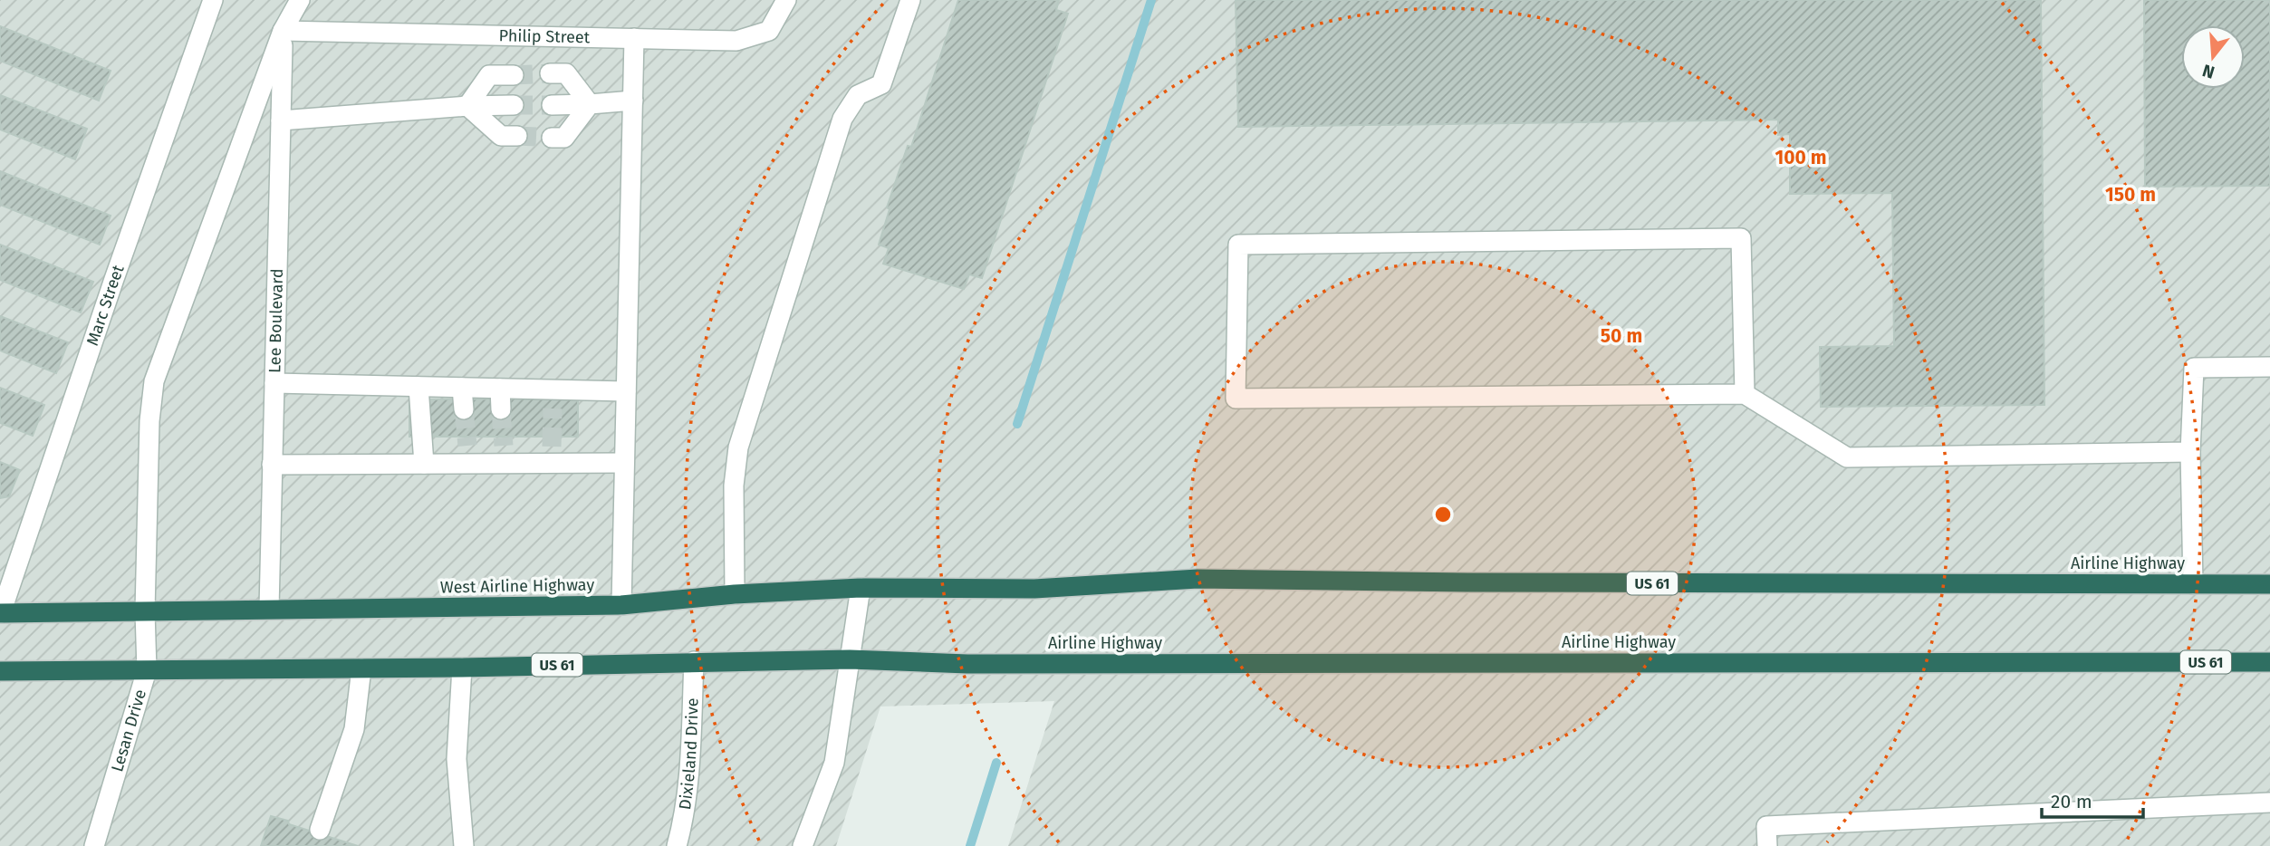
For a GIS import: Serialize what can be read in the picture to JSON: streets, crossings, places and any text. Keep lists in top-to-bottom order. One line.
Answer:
{"streets":{"highway":["Airline Highway","US 61","West Airline Highway"],"street":["Philip Street","Marc Street","Lee Boulevard","Lesan Drive","Dixieland Drive"]},"crossings":[["Philip Street","Lee Boulevard"],["Philip Street","Lesan Drive"],["Marc Street","West Airline Highway"],["Lee Boulevard","West Airline Highway"],["Lee Boulevard","Lesan Drive"],["Airline Highway","US 61"],["Airline Highway","West Airline Highway"],["US 61","Lesan Drive"],["US 61","Dixieland Drive"],["West Airline Highway","Lesan Drive"]],"scale_bar":"20 m","north":"bottom","rings":["100 m","150 m","50 m"]}
